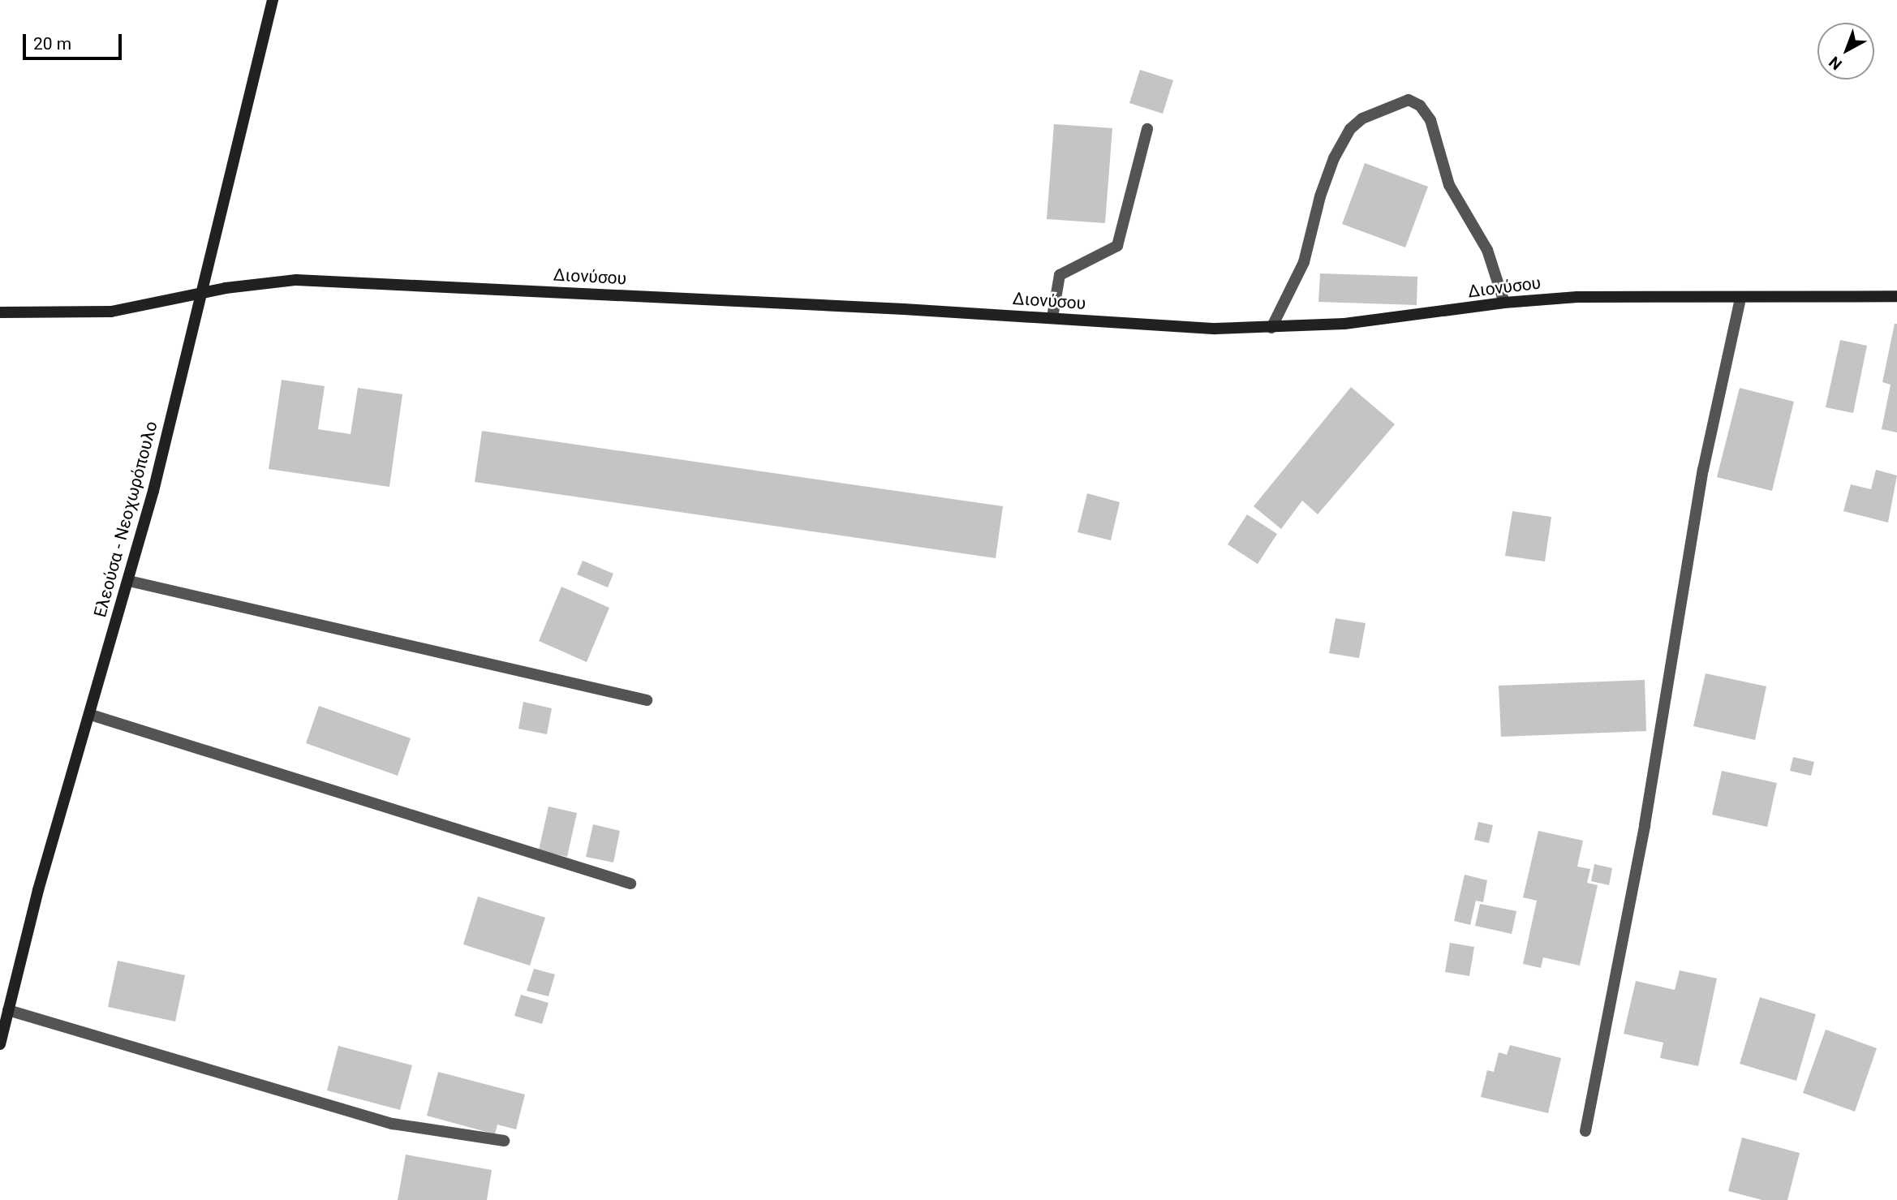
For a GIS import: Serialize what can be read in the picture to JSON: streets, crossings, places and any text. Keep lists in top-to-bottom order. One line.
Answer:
{"streets":{"street":["Διονύσου","Ελεούσα - Νεοχωρόπουλο"]},"crossings":[["Διονύσου","Ελεούσα - Νεοχωρόπουλο"]],"scale_bar":"20 m","north":"bottom left"}
